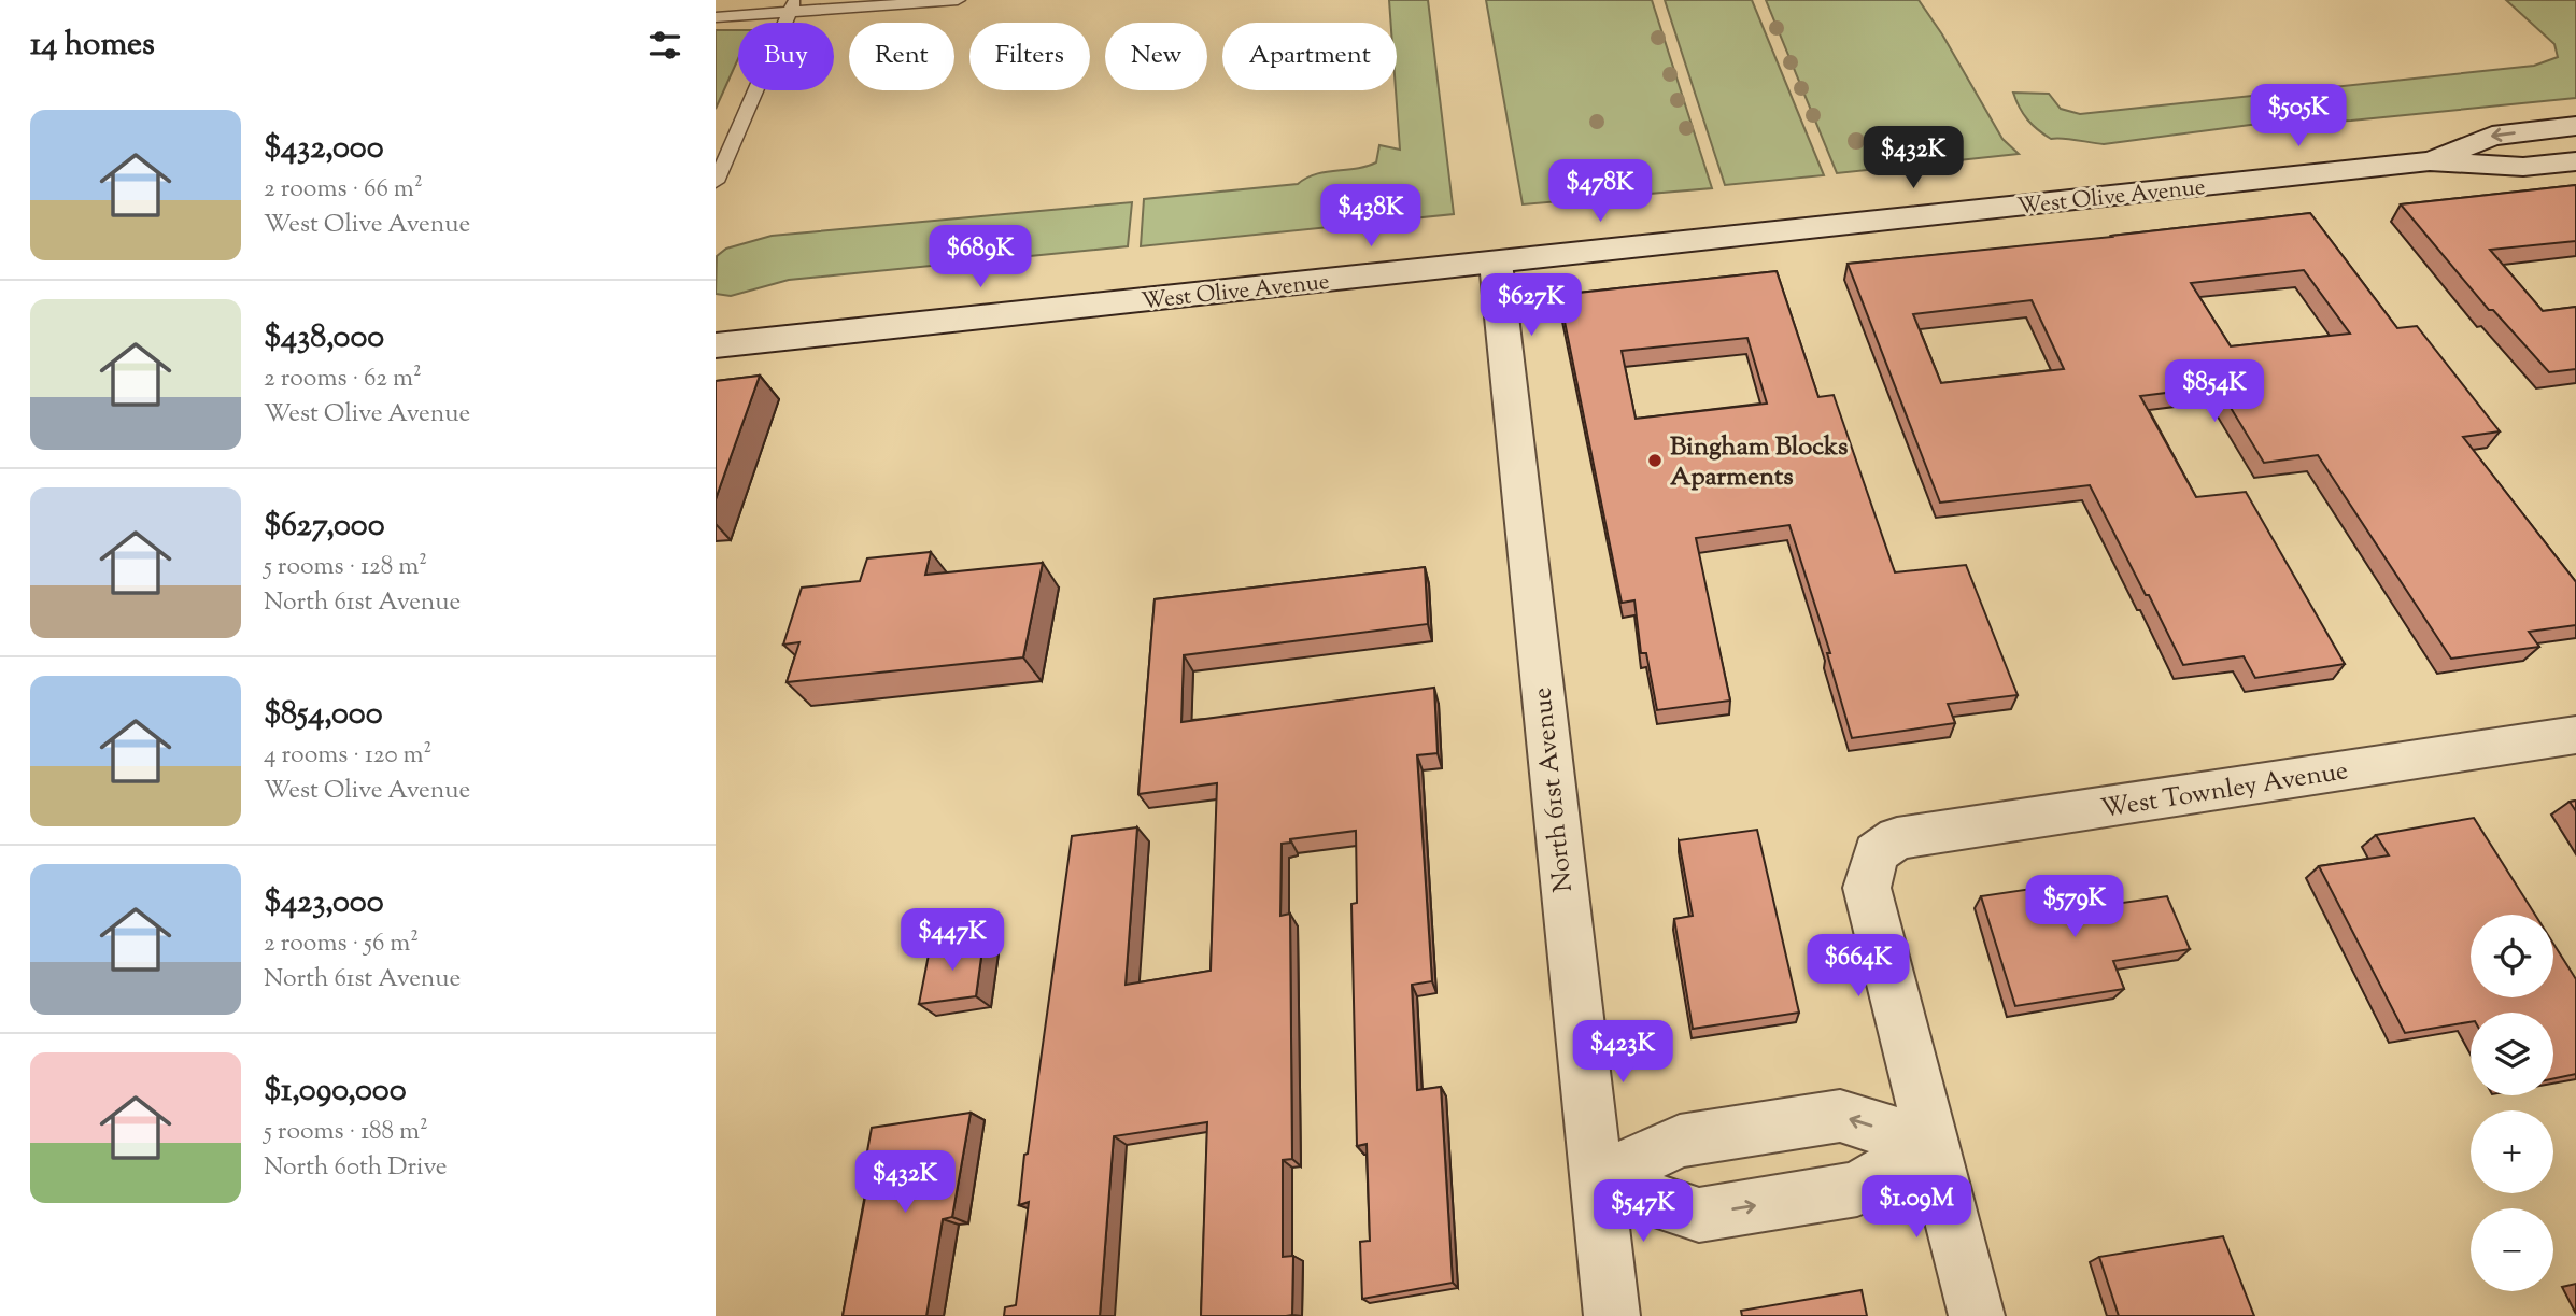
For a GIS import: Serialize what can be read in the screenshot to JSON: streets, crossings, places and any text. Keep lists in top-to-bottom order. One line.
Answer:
{"streets":{"street":["West Olive Avenue","West Townley Avenue","North 61st Avenue"]},"crossings":[["West Olive Avenue","North 61st Avenue"]],"places":["Bingham Blocks Aparments"],"page":{"heading":"14 homes","chip":["Buy","Rent","Filters","New","Apartment"],"price":["$505K","$432K","$478K","$438K","$689K","$627K","$854K","$579K","$447K","$664K","$423K","$432K","$1.09M","$547K"],"list":[{"name":"$432,000","note":"2 rooms · 66 m² · West Olive Avenue"},{"name":"$438,000","note":"2 rooms · 62 m² · West Olive Avenue"},{"name":"$627,000","note":"5 rooms · 128 m² · North 61st Avenue"},{"name":"$854,000","note":"4 rooms · 120 m² · West Olive Avenue"},{"name":"$423,000","note":"2 rooms · 56 m² · North 61st Avenue"},{"name":"$1,090,000","note":"5 rooms · 188 m² · North 60th Drive"}],"map_buttons":["+","−"]}}
